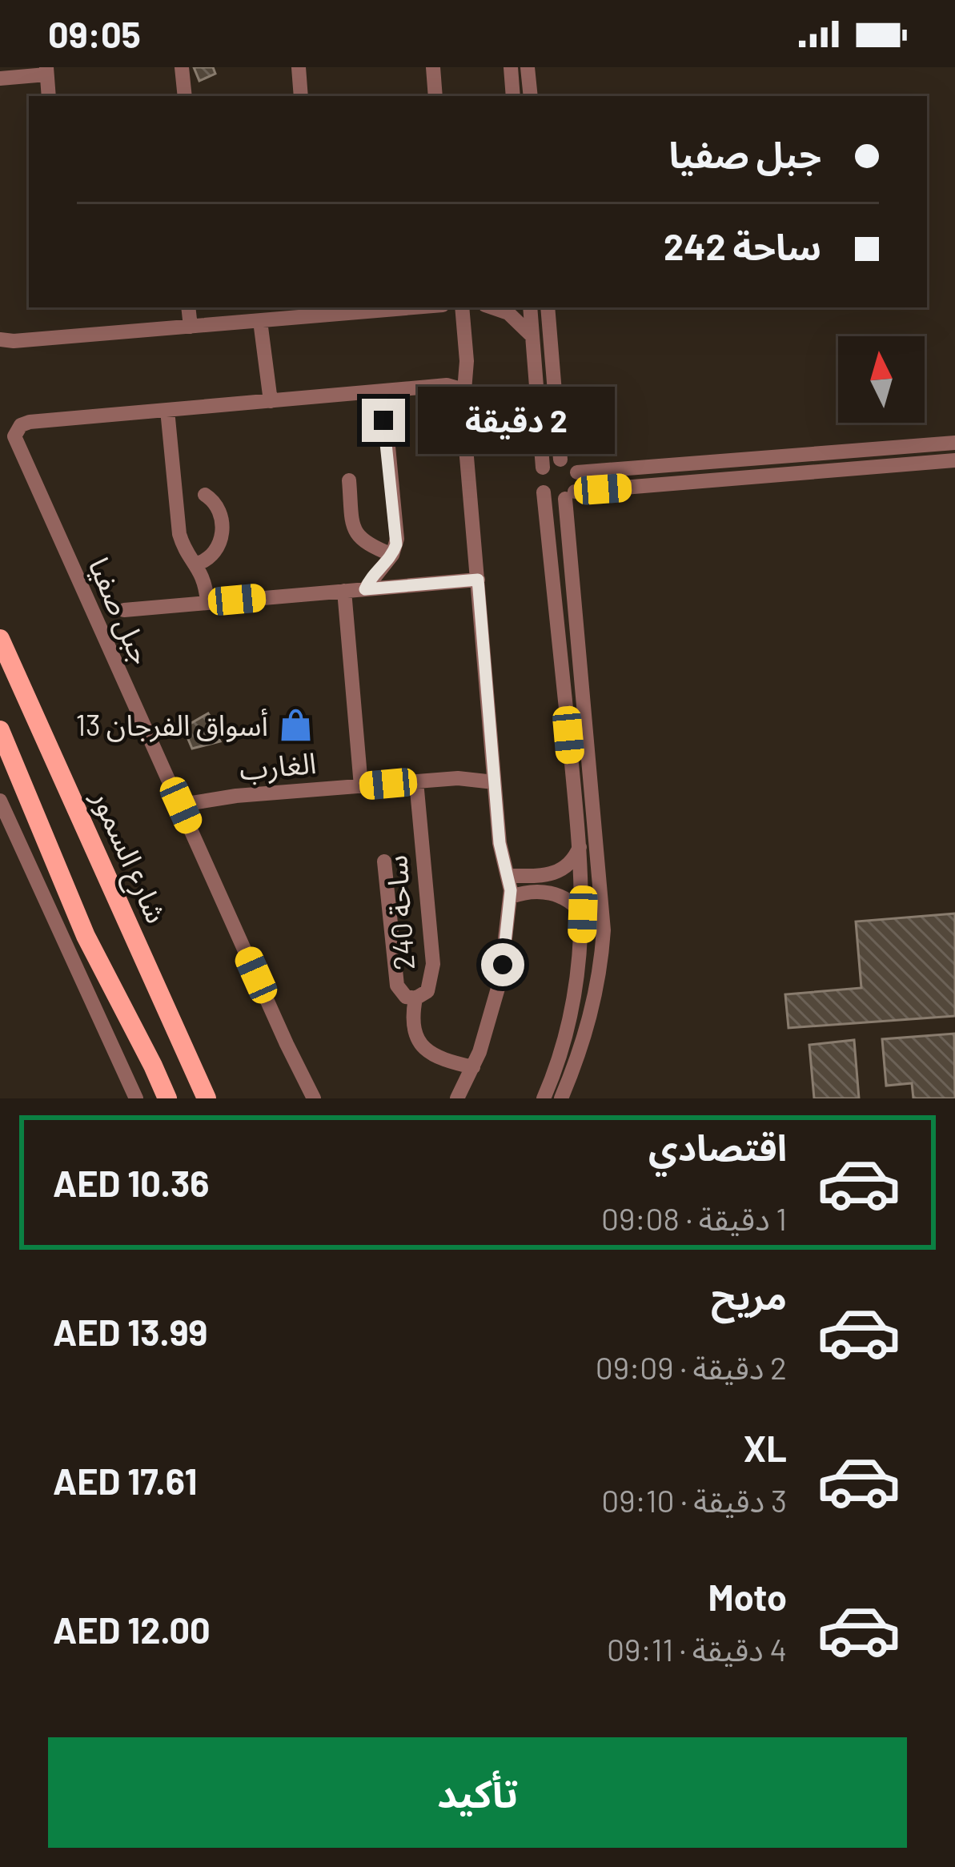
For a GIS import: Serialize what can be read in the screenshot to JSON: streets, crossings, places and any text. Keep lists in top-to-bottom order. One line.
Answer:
{"streets":{"main road":["شارع السمور"],"street":["جبل صفيا","الغارب","ساحة 240"]},"crossings":[["جبل صفيا","الغارب"],["الغارب","ساحة 240"]],"places":{"shop":["أسواق الفرجان 13"]},"north":"top","page":{"status":"09:05","banner":["جبل صفيا","ساحة 242"],"bubble":"2 دقيقة","list":[{"name":"اقتصادي","note":"1 دقيقة · 09:08","value":"AED 10.36"},{"name":"مريح","note":"2 دقيقة · 09:09","value":"AED 13.99"},{"name":"XL","note":"3 دقيقة · 09:10","value":"AED 17.61"},{"name":"Moto","note":"4 دقيقة · 09:11","value":"AED 12.00"}],"buttons":"تأكيد"}}
